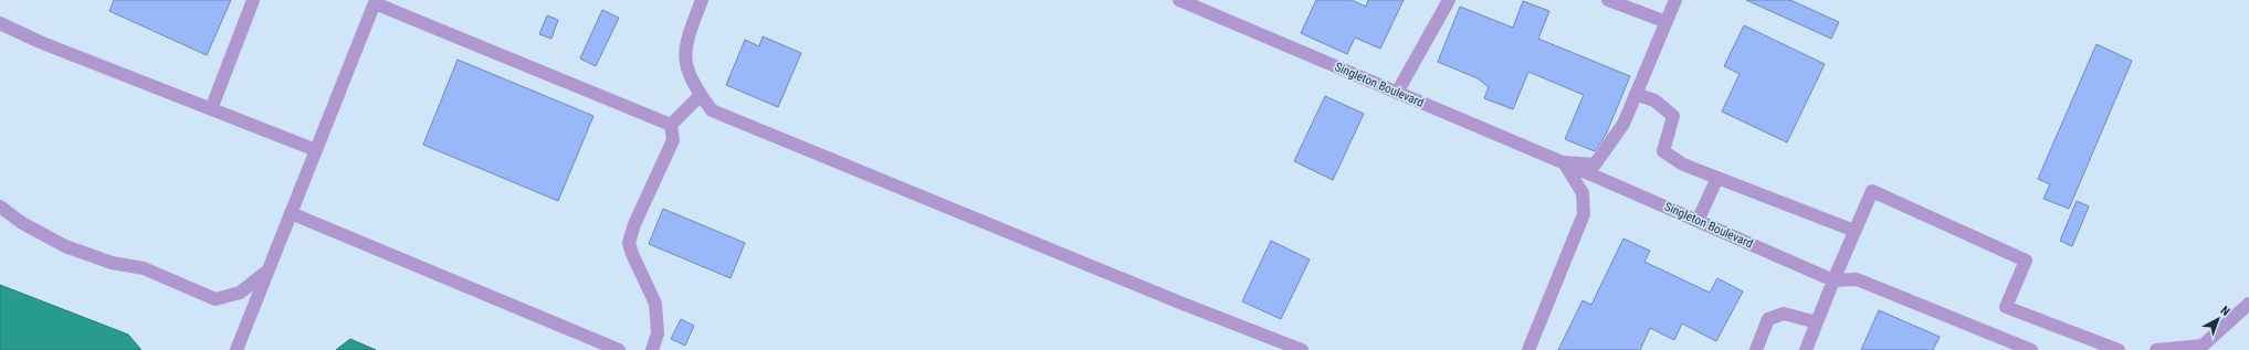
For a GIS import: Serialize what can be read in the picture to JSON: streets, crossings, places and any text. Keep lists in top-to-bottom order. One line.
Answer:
{"streets":{"lane":["Singleton Boulevard"]},"north":"top right"}
